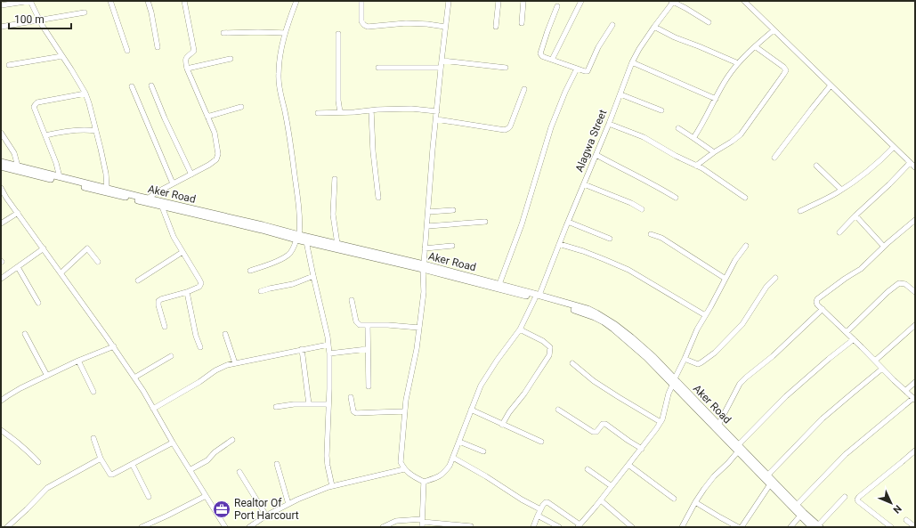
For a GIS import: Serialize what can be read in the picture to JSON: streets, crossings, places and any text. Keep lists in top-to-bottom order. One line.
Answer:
{"streets":{"street":["Alagwa Street","Aker Road"]},"crossings":[["Alagwa Street","Aker Road"]],"places":{"office":["Realtor Of Port Harcourt"]},"scale_bar":"100 m","north":"bottom right"}
